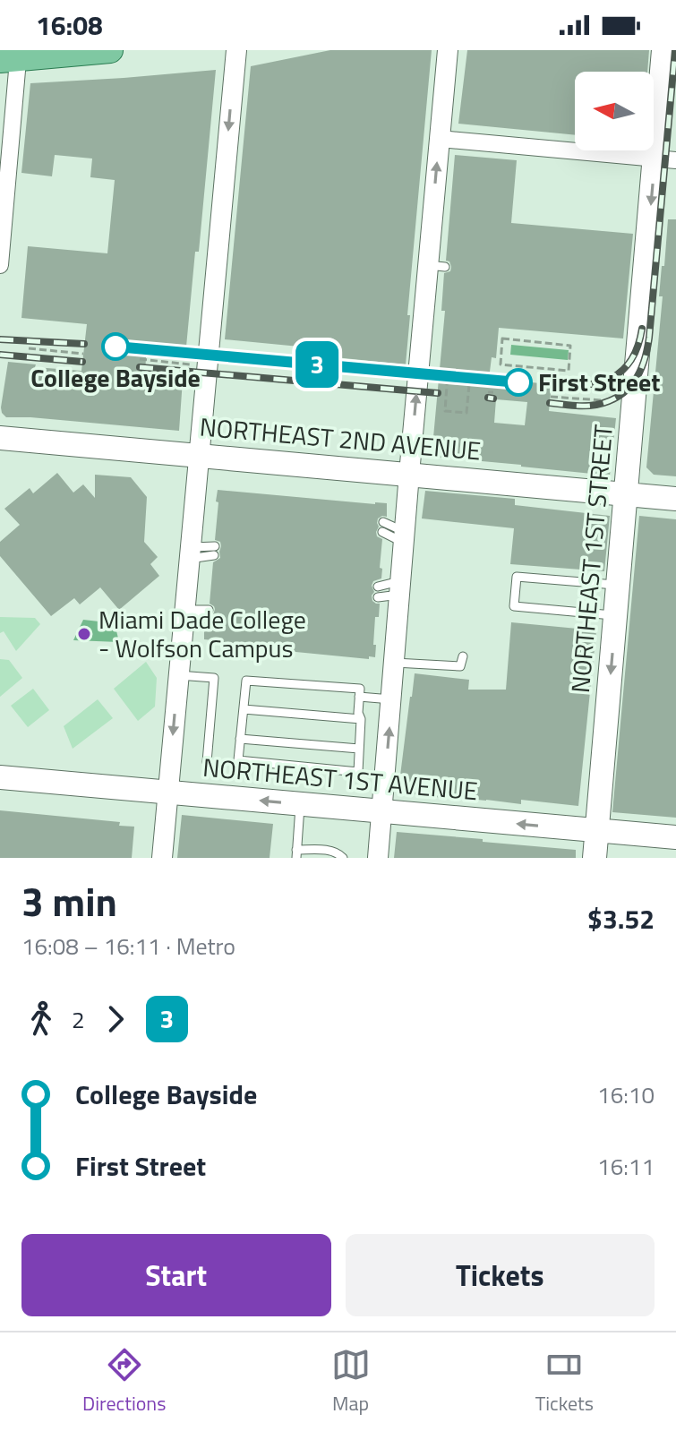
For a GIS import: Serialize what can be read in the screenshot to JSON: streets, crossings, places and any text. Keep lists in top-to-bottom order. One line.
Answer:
{"streets":{"main road":["NORTHEAST 2ND AVENUE","NORTHEAST 1ST STREET","NORTHEAST 1ST AVENUE"]},"crossings":[["NORTHEAST 2ND AVENUE","NORTHEAST 1ST STREET"],["NORTHEAST 1ST STREET","NORTHEAST 1ST AVENUE"]],"one_way":["NORTHEAST 1ST STREET","NORTHEAST 1ST AVENUE"],"places":["College Bayside","First Street","Miami Dade College - Wolfson Campus"],"lines":["metro line 3"],"north":"left","page":{"status":"16:08","on_map":"3","heading":["3 min","16:08 – 16:11 · Metro","$3.52"],"legs":["2","3"],"list":[{"name":"College Bayside","value":"16:10"},{"name":"First Street","value":"16:11"}],"buttons":["Start","Tickets"],"tabs":["Directions","Map","Tickets"]}}
